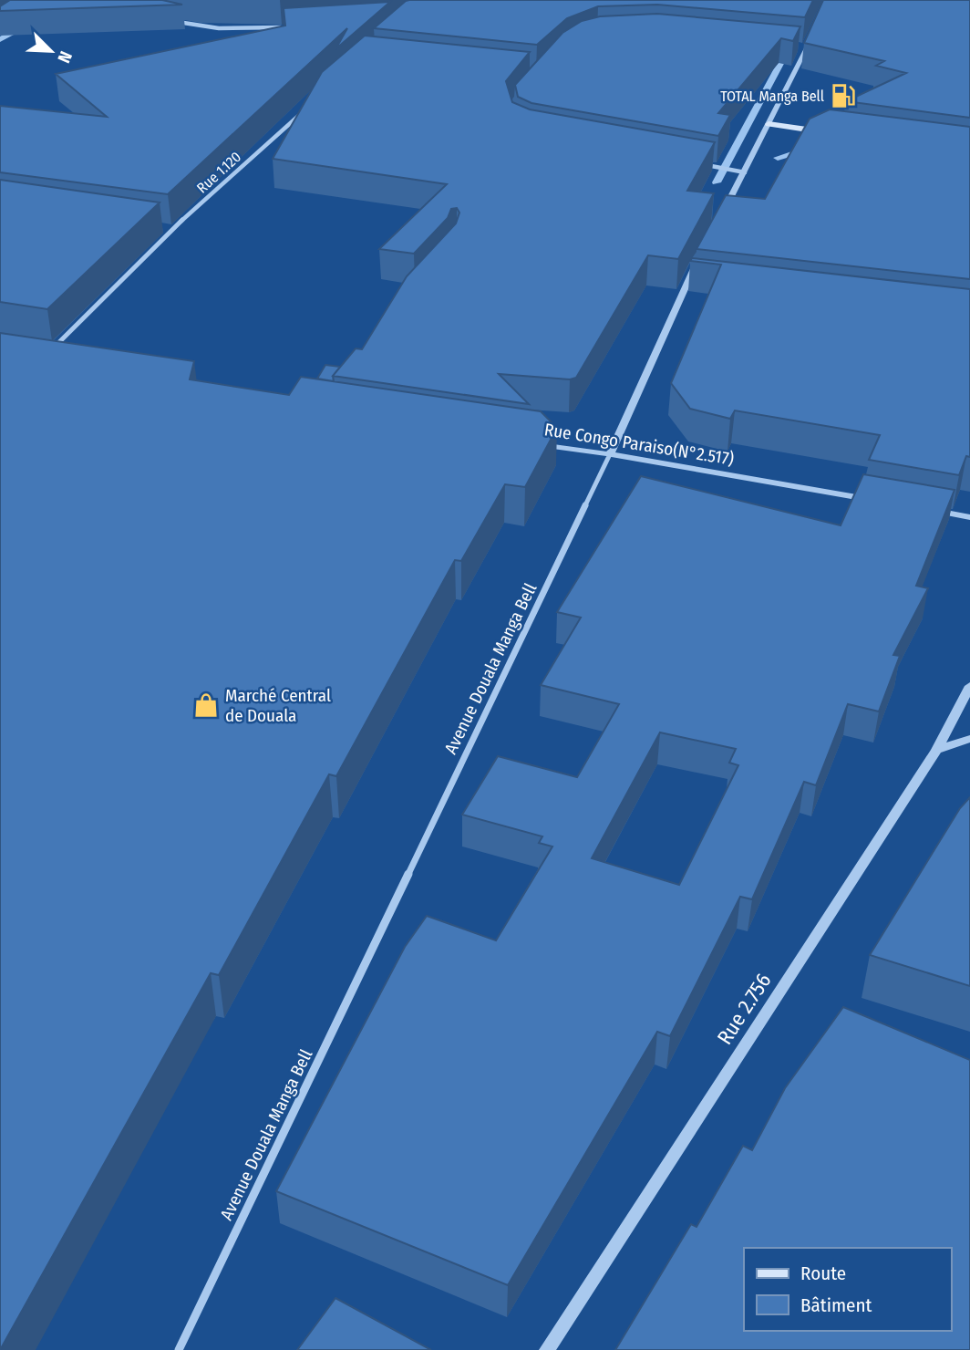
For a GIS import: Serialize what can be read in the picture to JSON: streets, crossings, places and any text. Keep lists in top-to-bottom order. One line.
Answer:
{"streets":{"street":["Rue 1.120","Rue Congo Paraiso(N°2.517)","Avenue Douala Manga Bell","Rue 2.756"]},"crossings":[["Rue Congo Paraiso(N°2.517)","Avenue Douala Manga Bell"]],"places":{"fuel station":["TOTAL Manga Bell"],"shop":["Marché Central de Douala"]},"legend":["Route","Bâtiment"],"north":"bottom right"}
